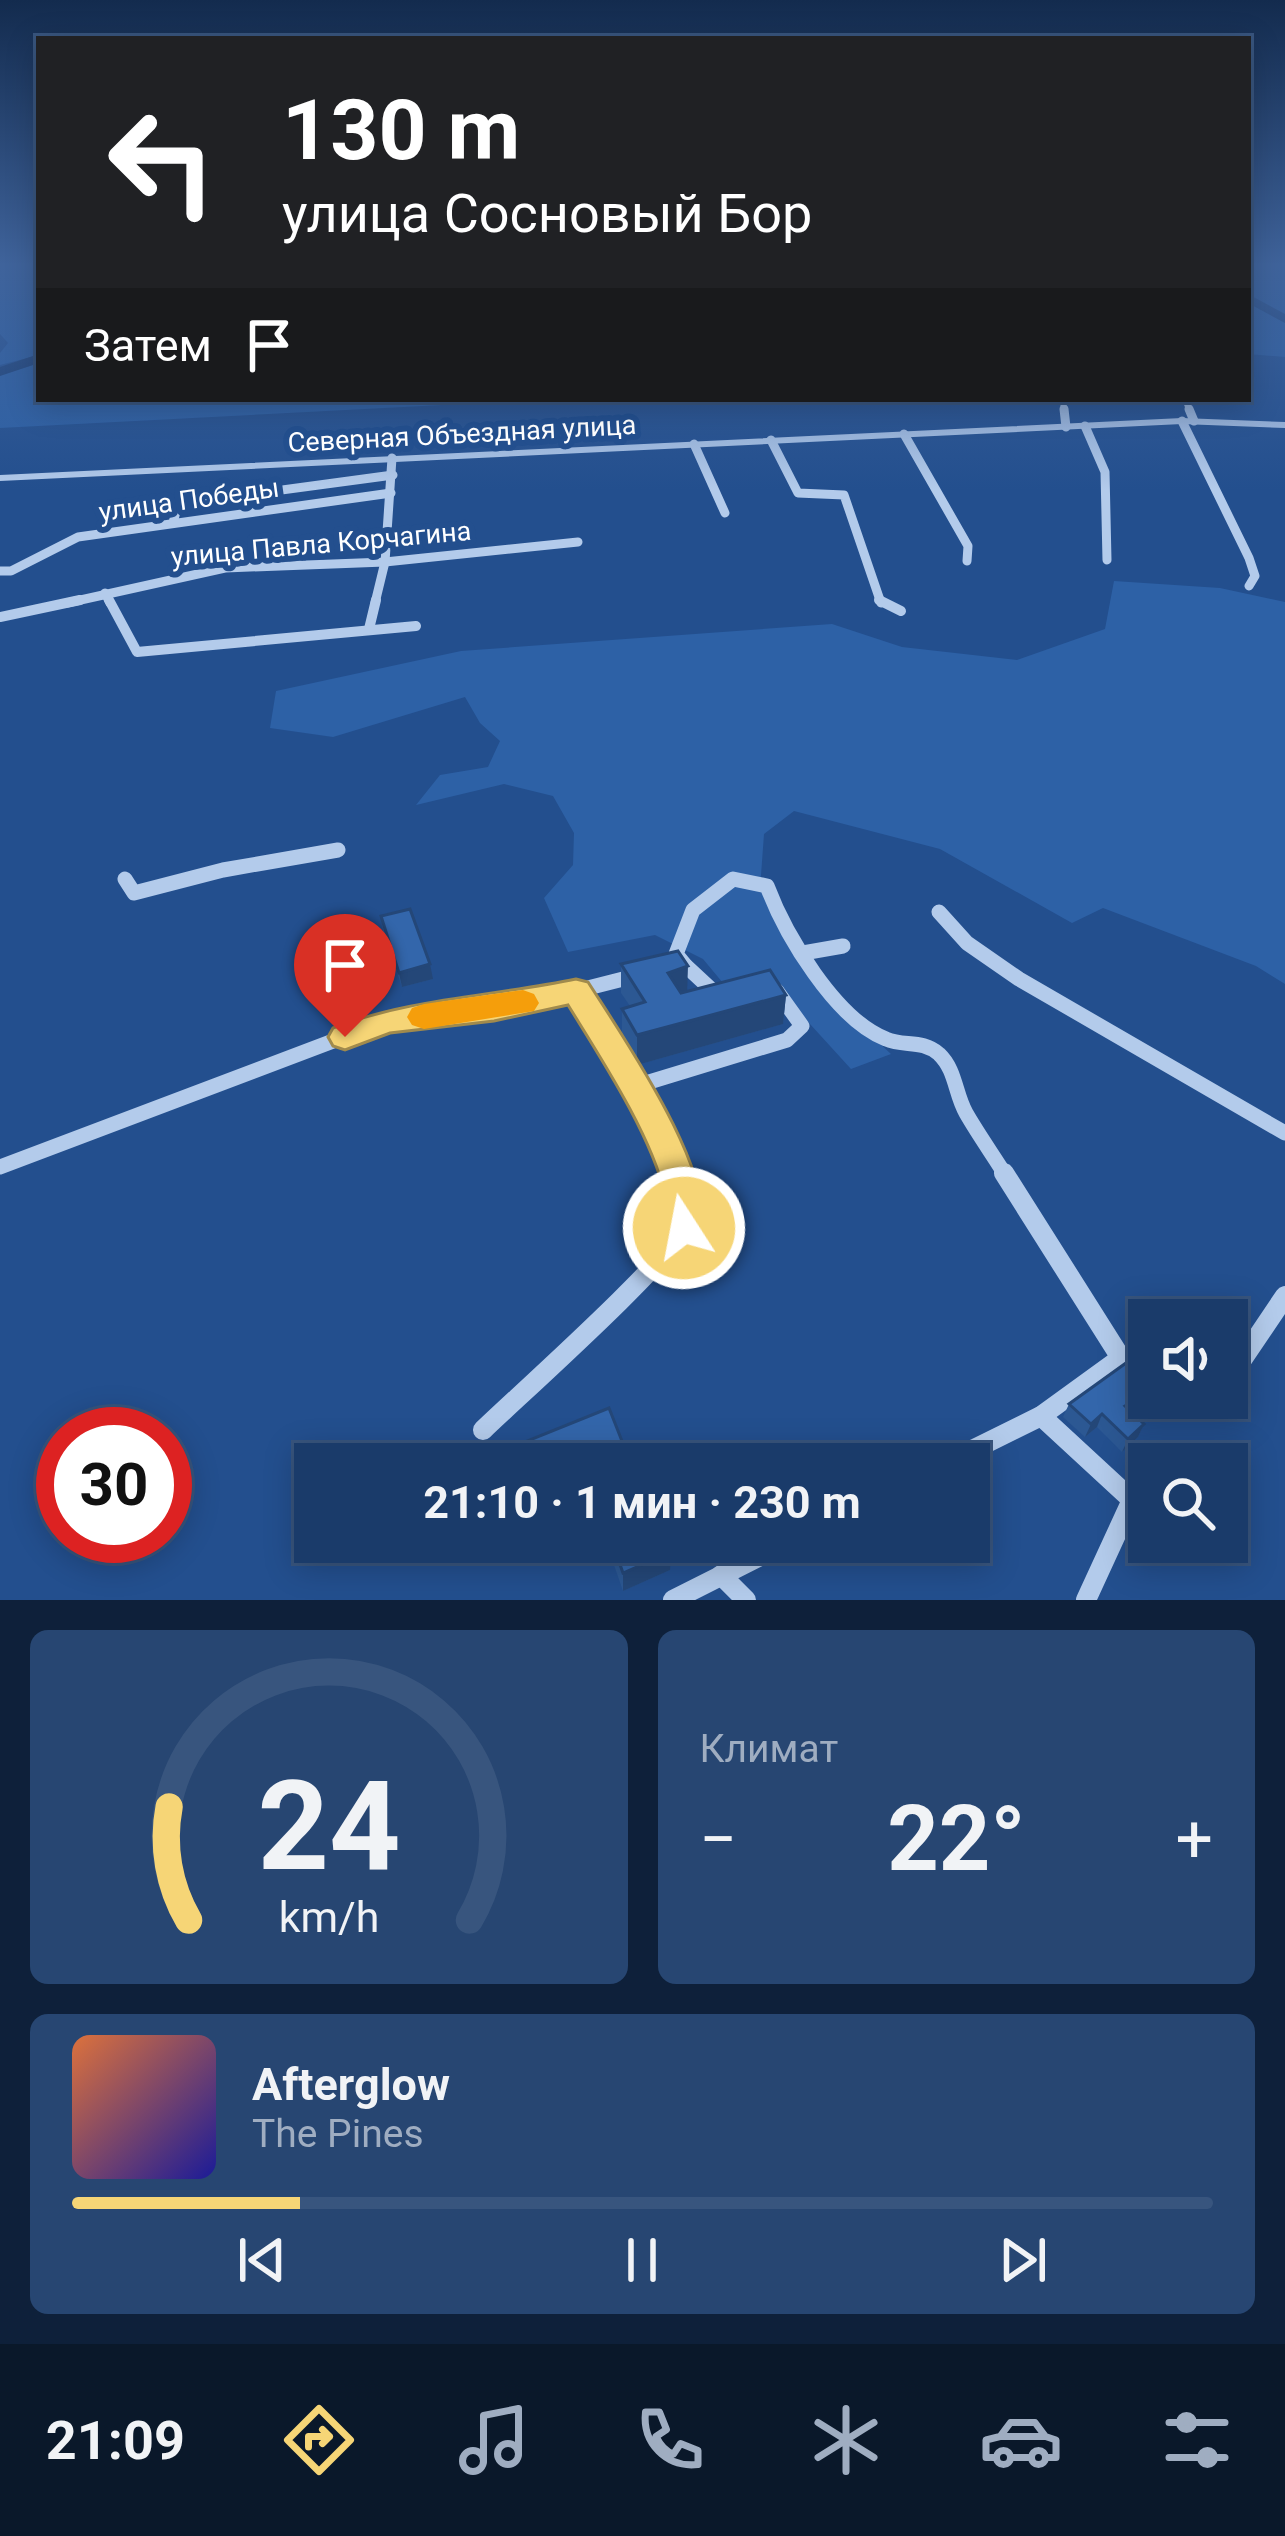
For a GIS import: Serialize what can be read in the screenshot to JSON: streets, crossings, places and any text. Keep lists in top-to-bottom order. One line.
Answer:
{"streets":{"street":["Северная Объездная улица","улица Победы","улица Павла Корчагина"]},"page":{"turn":["130 m","улица Сосновый Бор"],"then":"Затем","limit":"30","trip":"21:10 · 1 мин · 230 m","tile":"Климат","heat":["−","22°","+"],"song":["Afterglow","The Pines"],"tabs":"21:09","gauge":["24","km/h"]}}
